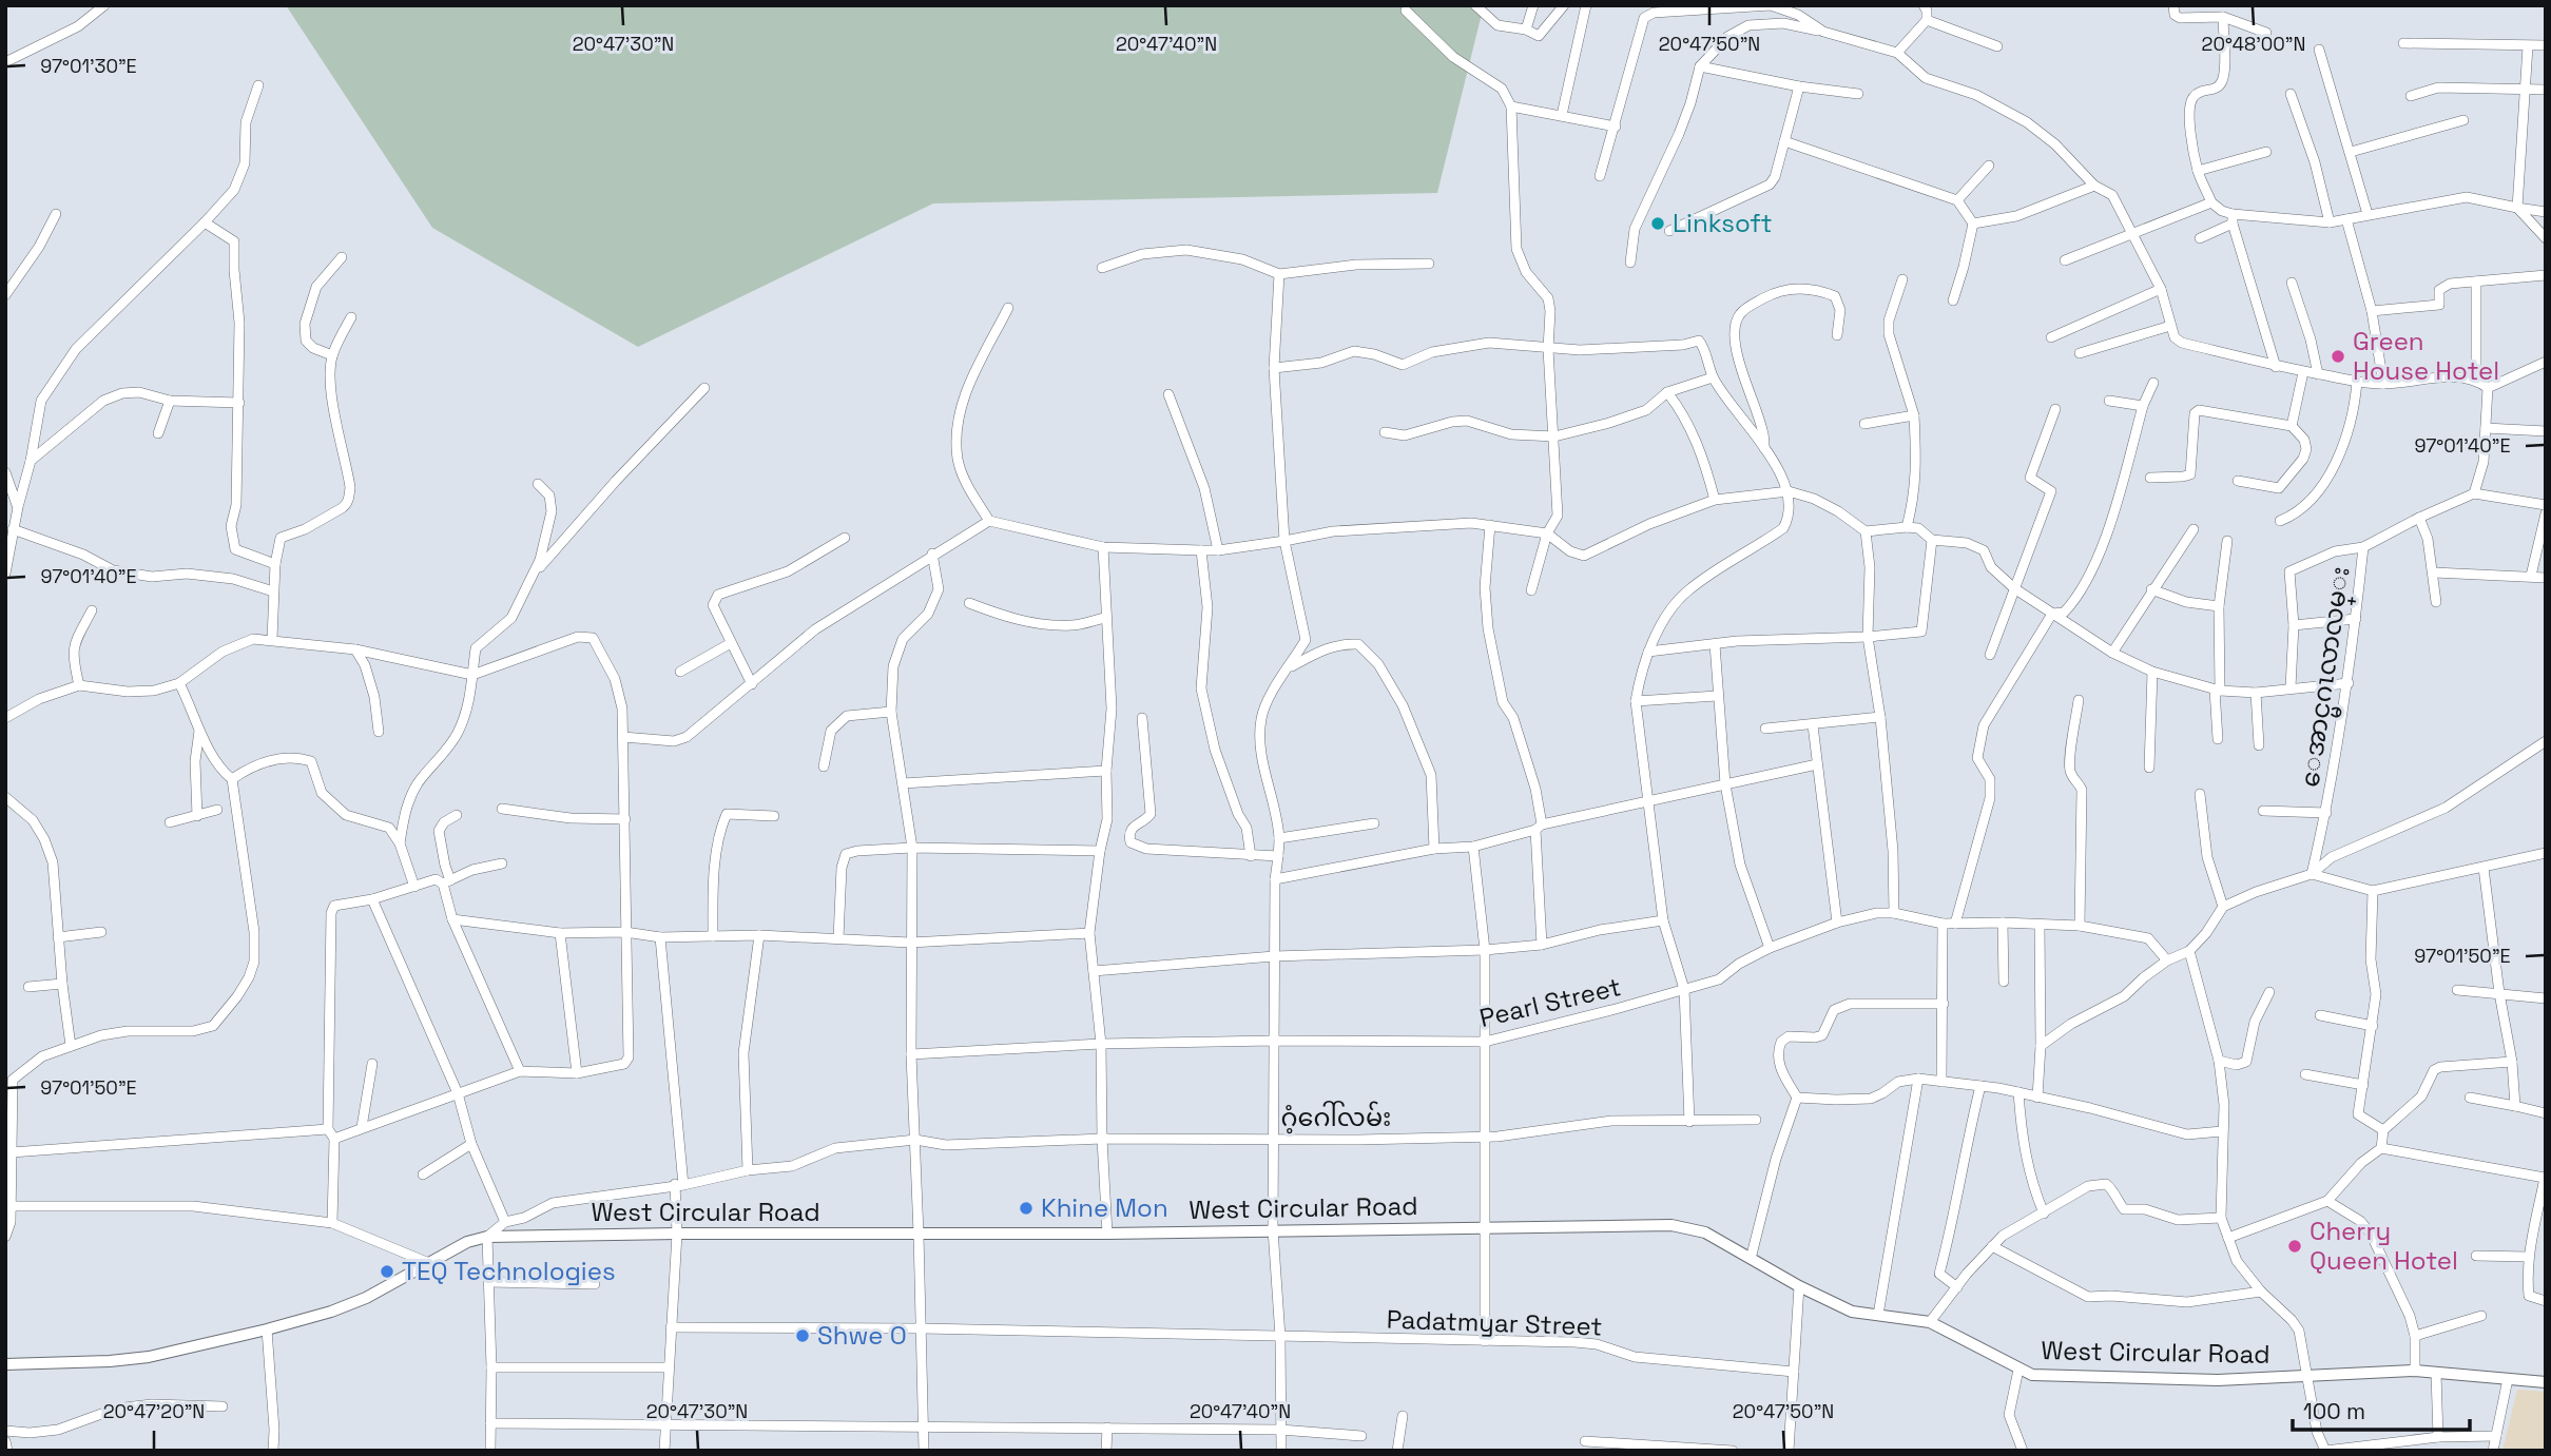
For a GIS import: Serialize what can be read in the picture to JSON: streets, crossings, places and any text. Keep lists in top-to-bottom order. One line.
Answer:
{"streets":{"street":["ေအာင္မဂၤလာလမ္း","Pearl Street","ဂံ့ဂေါ်လမ်း","West Circular Road","Padatmyar Street"]},"crossings":[["ဂံ့ဂေါ်လမ်း","West Circular Road"]],"places":["Linksoft","Green House Hotel","Khine Mon","Cherry Queen Hotel","TEQ Technologies","Shwe O"],"scale_bar":"100 m","coordinates":["20°47'30\"N","20°47'40\"N","20°47'50\"N","20°48'00\"N","97°01'30\"E","97°01'40\"E","97°01'50\"E","20°47'20\"N"]}
